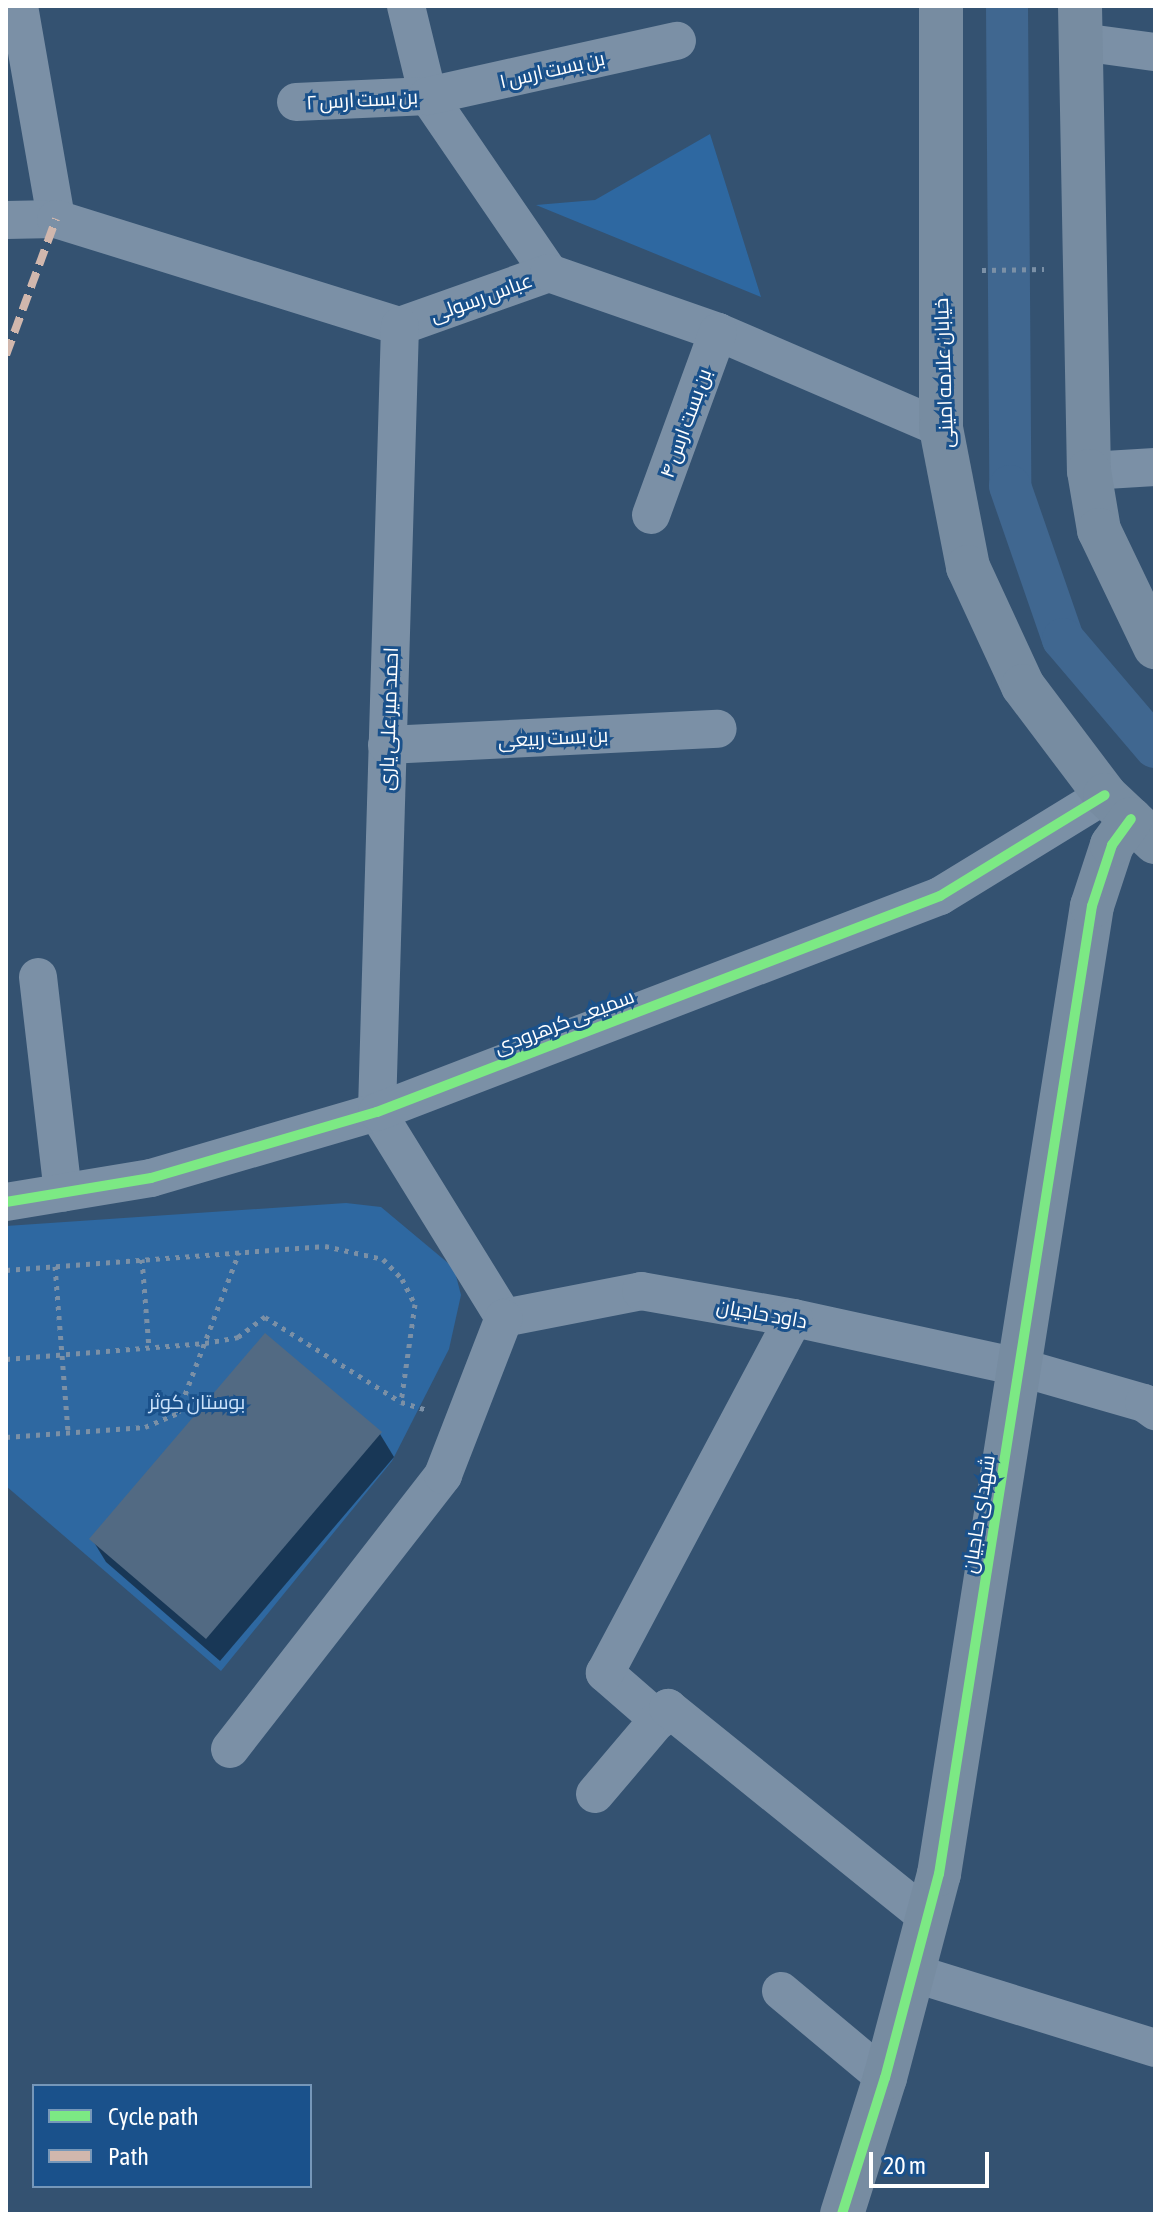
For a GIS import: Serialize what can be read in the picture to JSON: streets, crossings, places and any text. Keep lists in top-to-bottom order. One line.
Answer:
{"streets":{"street":["بن بست ارس ۱","بن بست ارس ۲","عباس رسولی","خیابان علامه امینی","بن بست ارس ۴","احمد میر علی یاری","بن بست ربیعی","سمیعی کرهرودی","داود حاجیان","شهدای حاجیان"]},"crossings":[["بن بست ارس ۱","بن بست ارس ۲"],["عباس رسولی","خیابان علامه امینی"],["عباس رسولی","بن بست ارس ۴"],["عباس رسولی","احمد میر علی یاری"],["خیابان علامه امینی","سمیعی کرهرودی"],["خیابان علامه امینی","شهدای حاجیان"],["احمد میر علی یاری","بن بست ربیعی"],["احمد میر علی یاری","سمیعی کرهرودی"],["سمیعی کرهرودی","شهدای حاجیان"],["داود حاجیان","شهدای حاجیان"]],"parks":["بوستان کوثر"],"legend":["Cycle path","Path"],"scale_bar":"20 m"}
